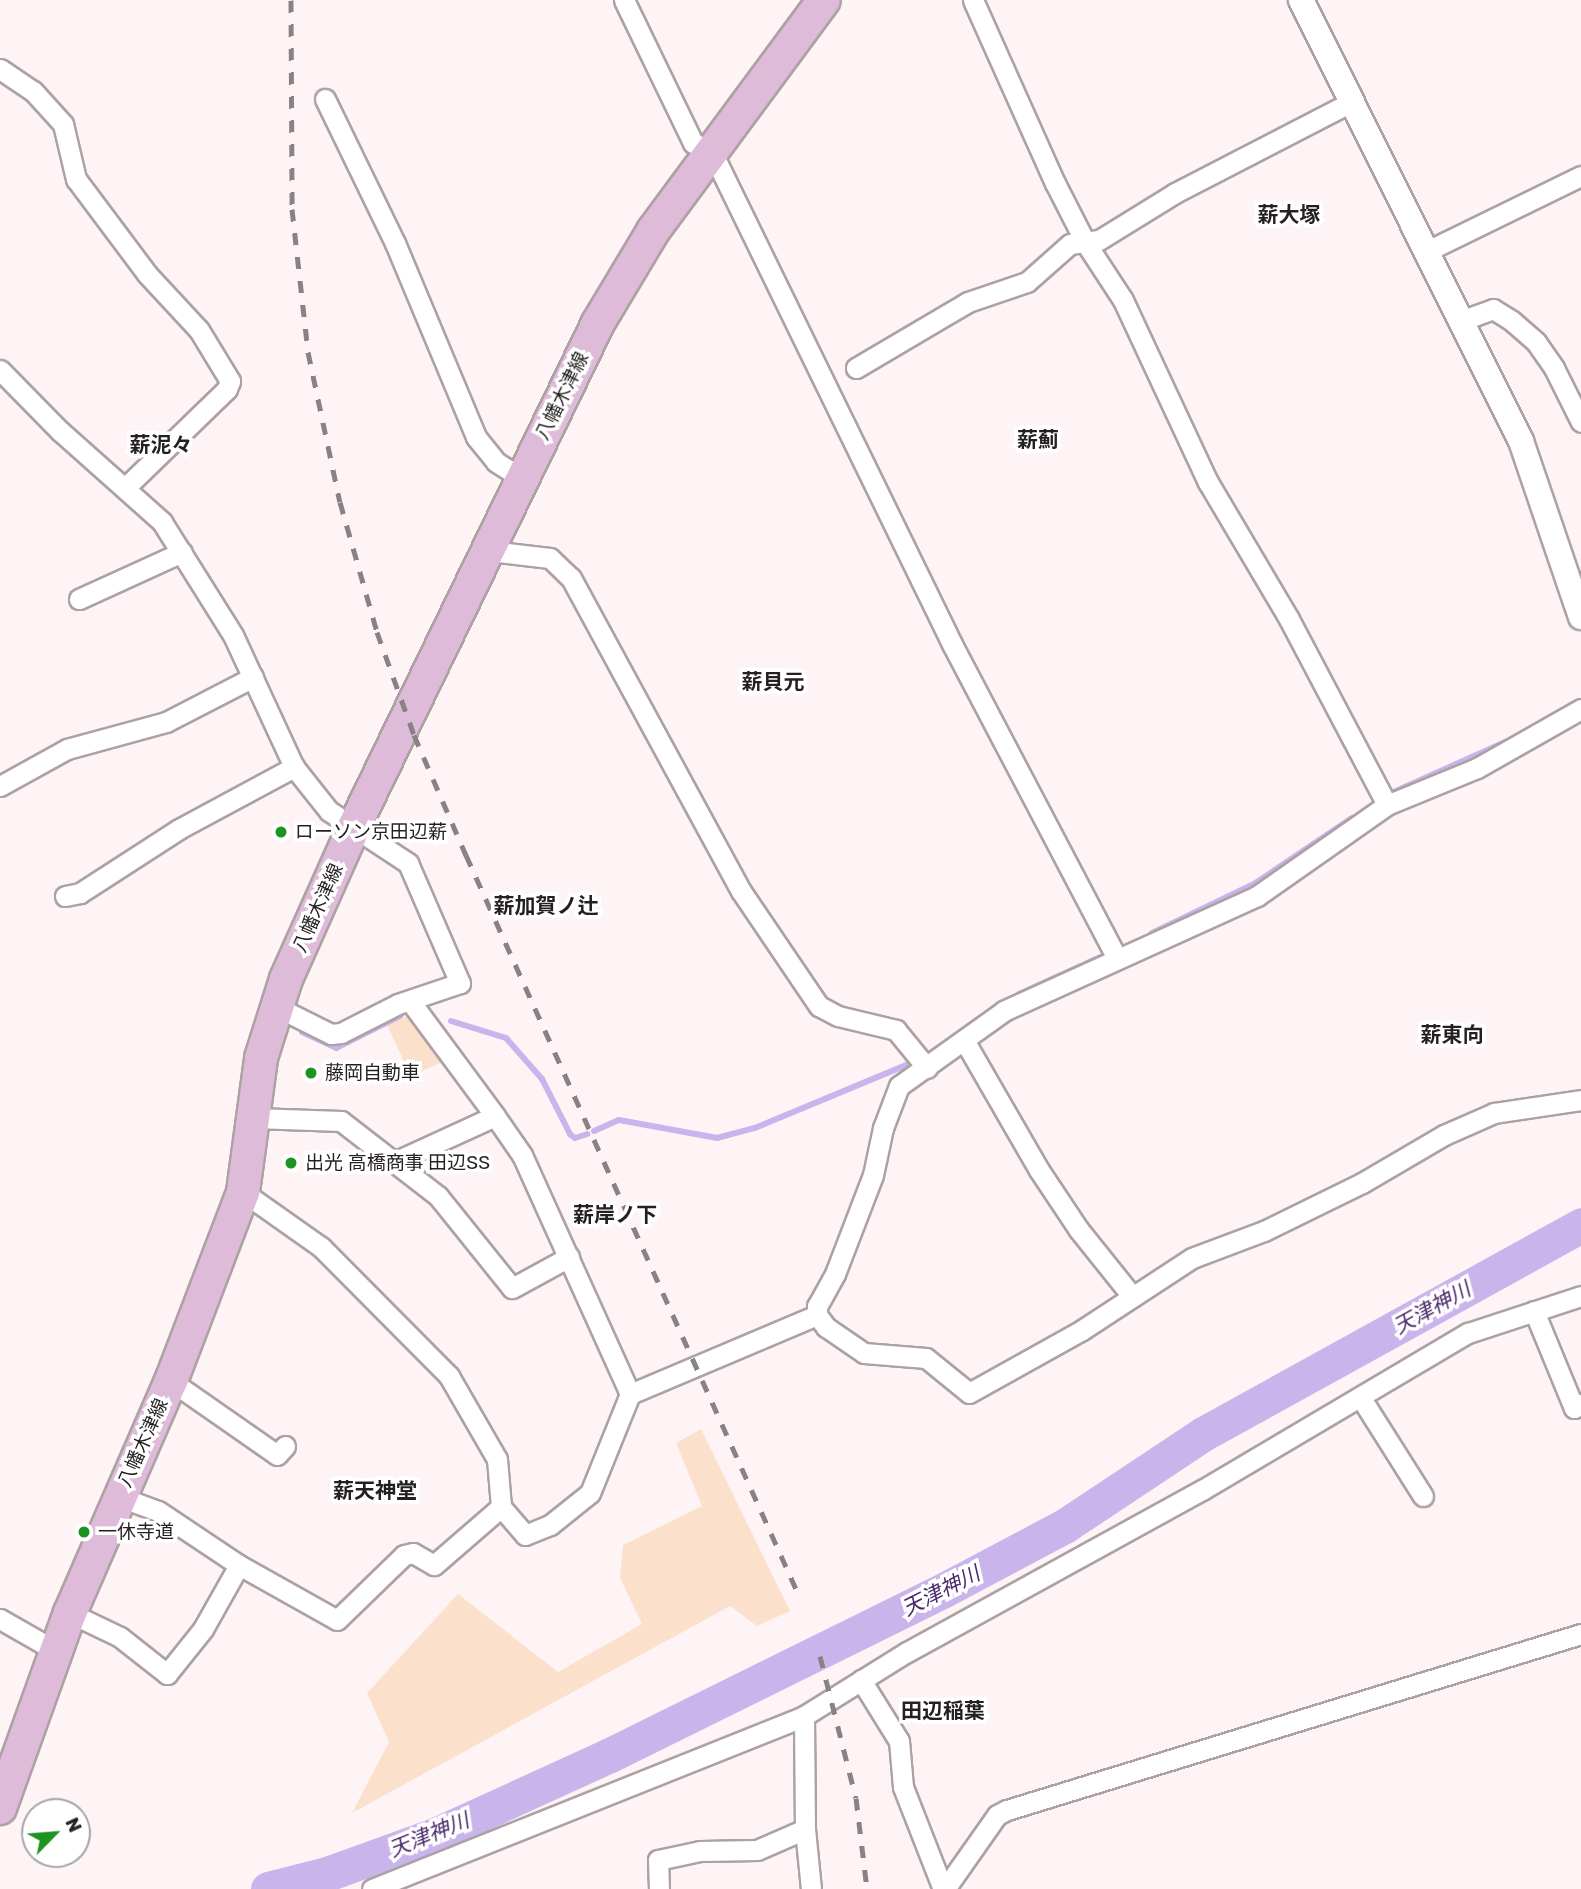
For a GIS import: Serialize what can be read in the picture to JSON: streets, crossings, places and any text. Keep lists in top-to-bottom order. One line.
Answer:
{"streets":{"main road":["八幡木津線"]},"districts":["薪大塚","薪薊","薪泥々","薪貝元","薪加賀ノ辻","薪東向","薪岸ノ下","薪天神堂","田辺稲葉"],"water":["天津神川"],"places":["ローソン京田辺薪","藤岡自動車","出光 高橋商事 田辺SS","一休寺道"],"north":"top right"}
